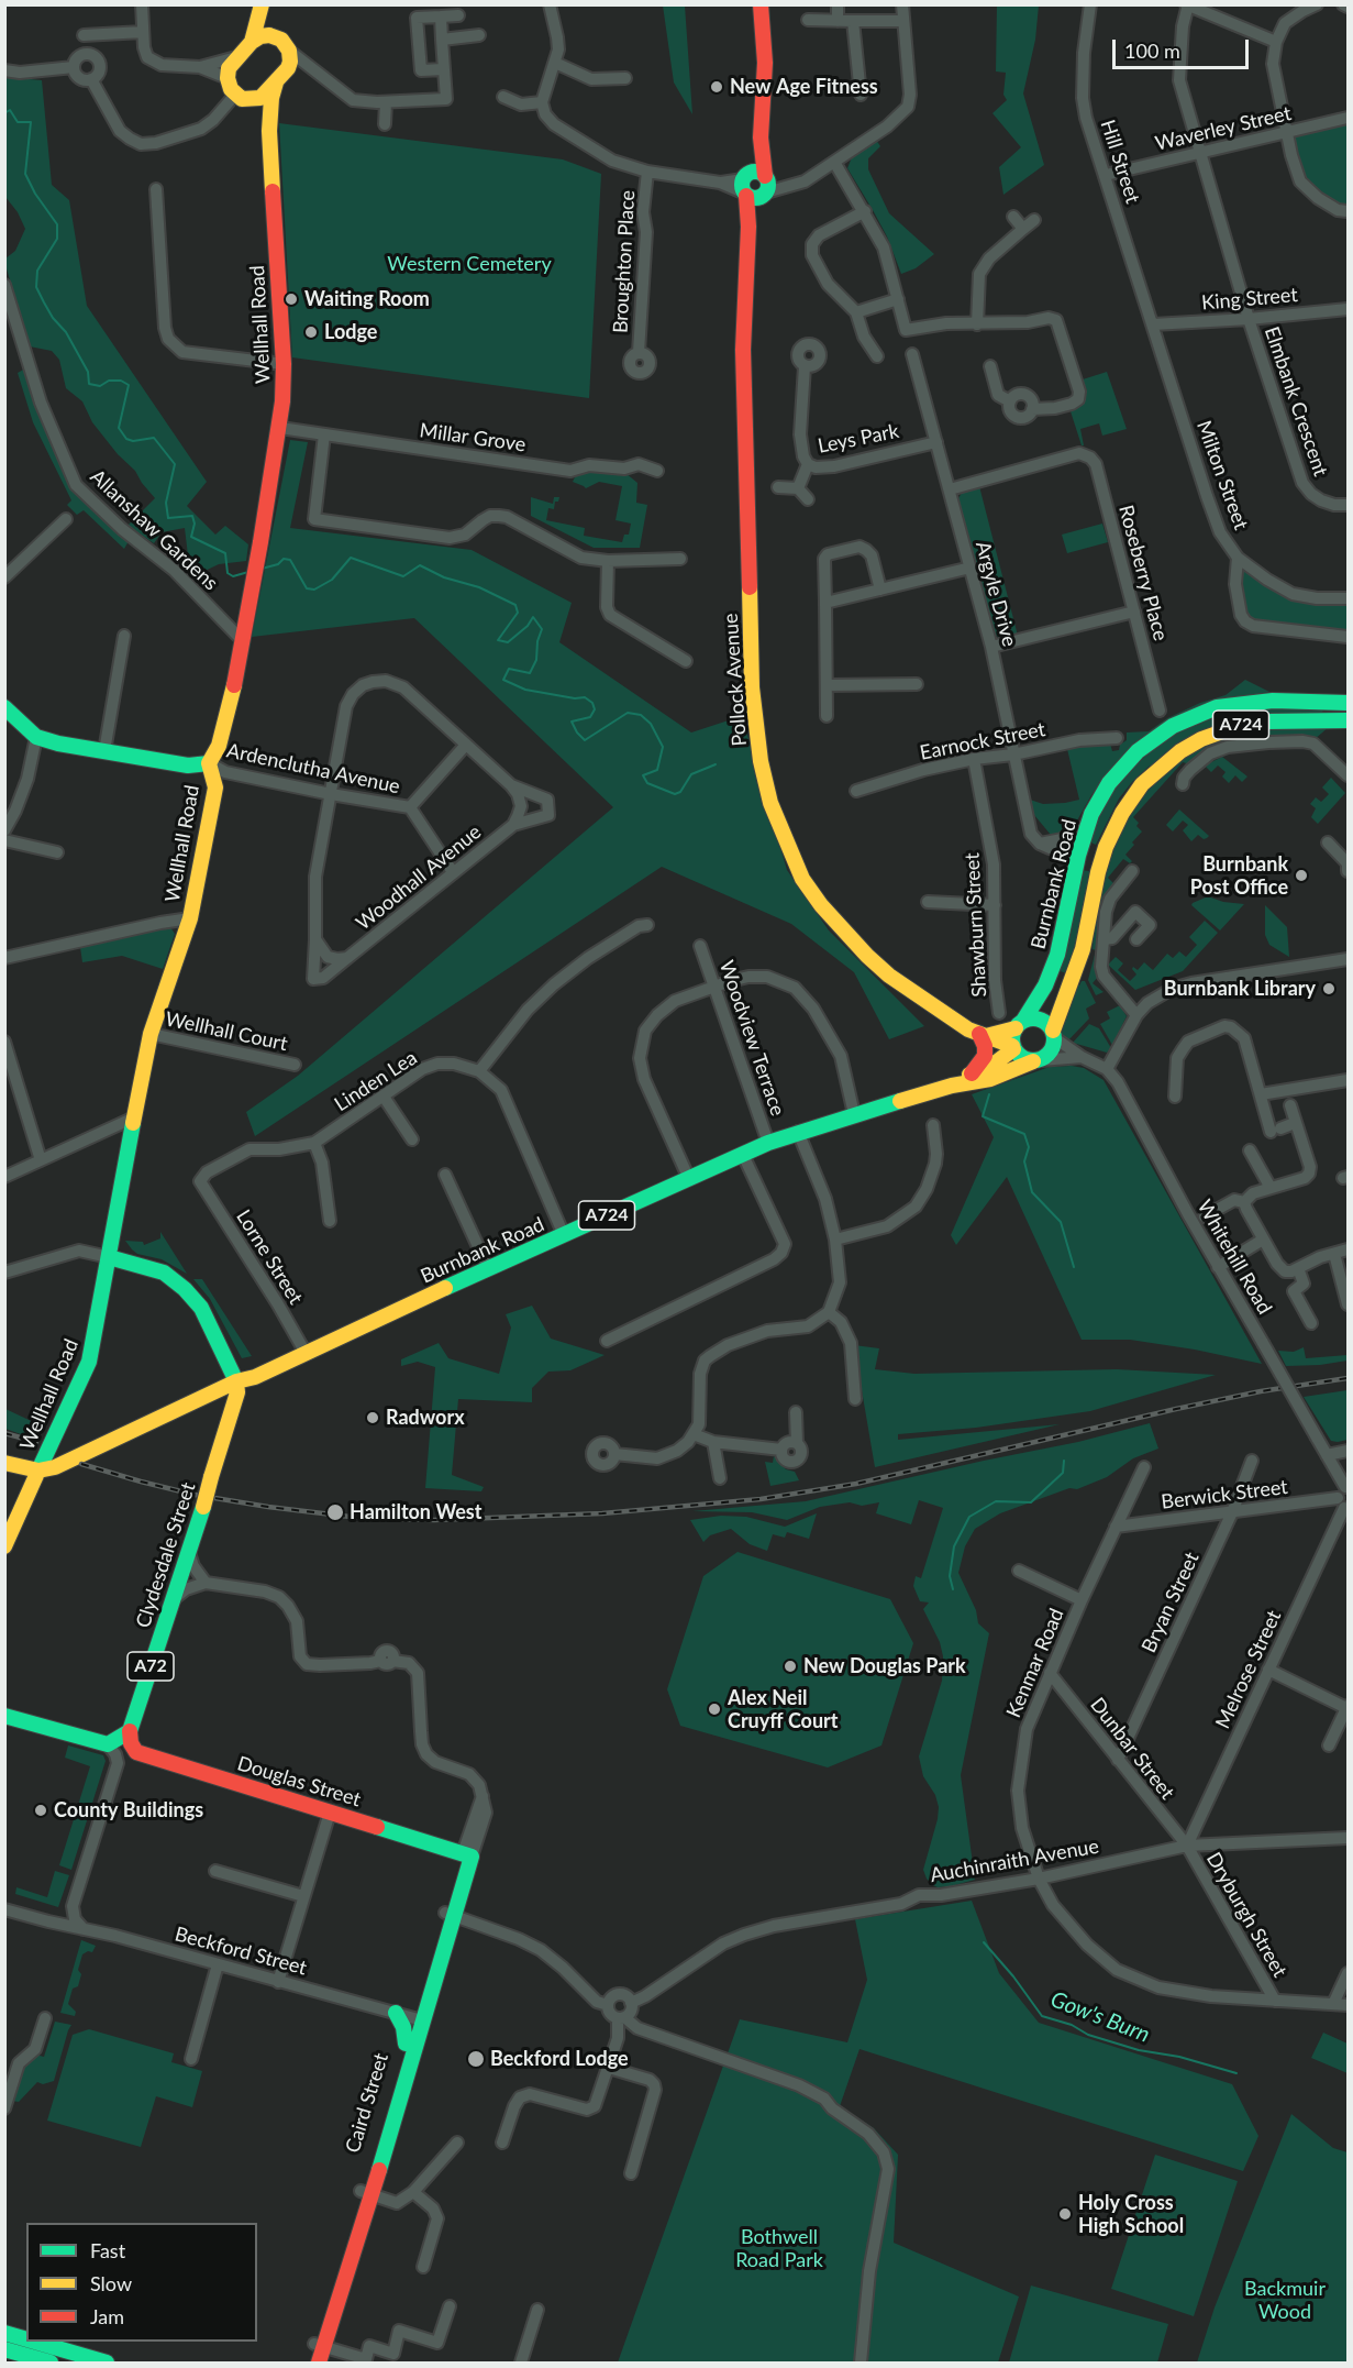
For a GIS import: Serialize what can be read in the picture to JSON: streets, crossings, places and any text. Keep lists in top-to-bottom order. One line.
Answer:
{"streets":{"main road":["Wellhall Road","Pollock Avenue","A724","Burnbank Road","Clydesdale Street","A72","Douglas Street","Caird Street"],"street":["Waverley Street","Hill Street","Broughton Place","King Street","Elmbank Crescent","Millar Grove","Leys Park","Milton Street","Allanshaw Gardens","Roseberry Place","Argyle Drive","Earnock Street","Ardenclutha Avenue","Woodhall Avenue","Shawburn Street","Wellhall Court","Woodview Terrace","Linden Lea","Lorne Street","Whitehill Road","Berwick Street","Bryan Street","Kenmar Road","Melrose Street","Dunbar Street","Auchinraith Avenue","Dryburgh Street","Beckford Street"]},"crossings":[["Waverley Street","Hill Street"],["Waverley Street","Elmbank Crescent"],["Hill Street","King Street"],["Hill Street","Milton Street"],["King Street","Elmbank Crescent"],["King Street","Milton Street"],["Wellhall Road","Millar Grove"],["Wellhall Road","Allanshaw Gardens"],["Wellhall Road","A724"],["Wellhall Road","Ardenclutha Avenue"],["Wellhall Road","Burnbank Road"],["Wellhall Road","Wellhall Court"],["Leys Park","Argyle Drive"],["Roseberry Place","Argyle Drive"],["Argyle Drive","Earnock Street"],["Pollock Avenue","A724"],["Pollock Avenue","Burnbank Road"],["A724","Burnbank Road"],["Earnock Street","Shawburn Street"],["Burnbank Road","Woodview Terrace"],["Burnbank Road","Linden Lea"],["Burnbank Road","Lorne Street"],["Burnbank Road","Clydesdale Street"],["Linden Lea","Lorne Street"],["Whitehill Road","Berwick Street"],["Whitehill Road","Melrose Street"],["Berwick Street","Bryan Street"],["Berwick Street","Kenmar Road"],["Berwick Street","Melrose Street"],["Bryan Street","Dunbar Street"],["Kenmar Road","Dunbar Street"],["Kenmar Road","Auchinraith Avenue"],["Kenmar Road","Dryburgh Street"],["Melrose Street","Dunbar Street"],["Melrose Street","Auchinraith Avenue"],["Melrose Street","Dryburgh Street"],["Dunbar Street","Auchinraith Avenue"],["Dunbar Street","Dryburgh Street"],["Douglas Street","Caird Street"],["Auchinraith Avenue","Dryburgh Street"],["Beckford Street","Caird Street"]],"water":["Gow's Burn"],"parks":["Western Cemetery","Bothwell Road Park","Backmuir Wood"],"places":["New Age Fitness","Waiting Room","Lodge","Burnbank Post Office","Burnbank Library","Radworx","Hamilton West","New Douglas Park","Alex Neil Cruyff Court","County Buildings","Beckford Lodge","Holy Cross High School"],"legend":["Fast","Slow","Jam"],"scale_bar":"100 m"}
